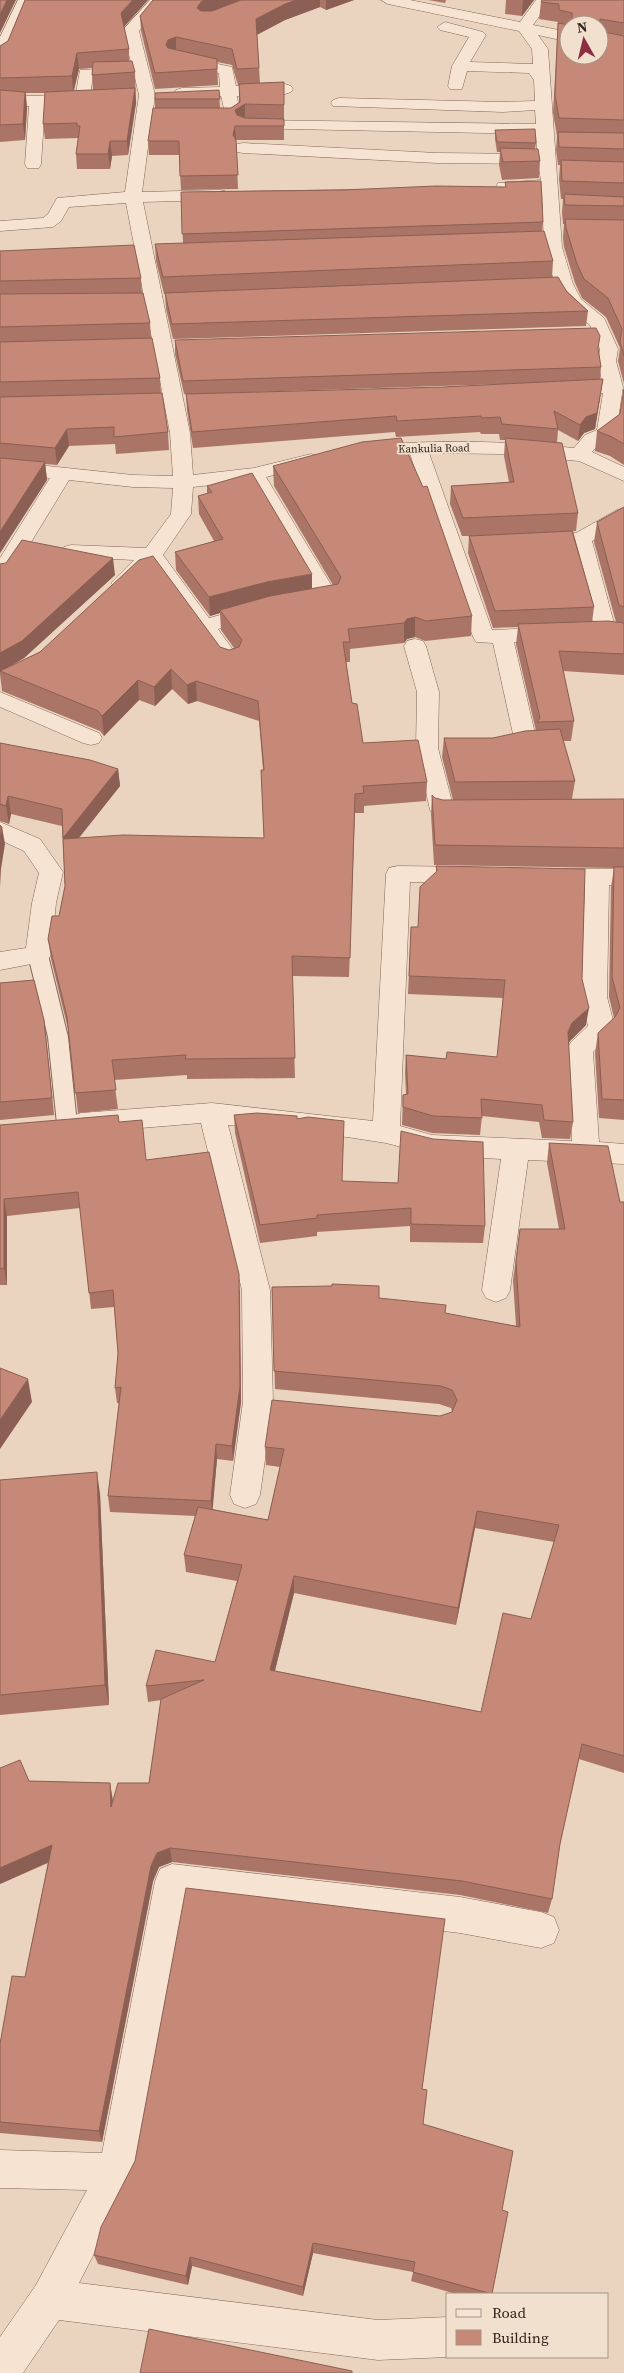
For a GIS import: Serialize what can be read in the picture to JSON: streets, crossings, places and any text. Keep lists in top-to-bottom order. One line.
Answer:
{"streets":{"street":["Kankulia Road"]},"legend":["Road","Building"],"north":"top"}
